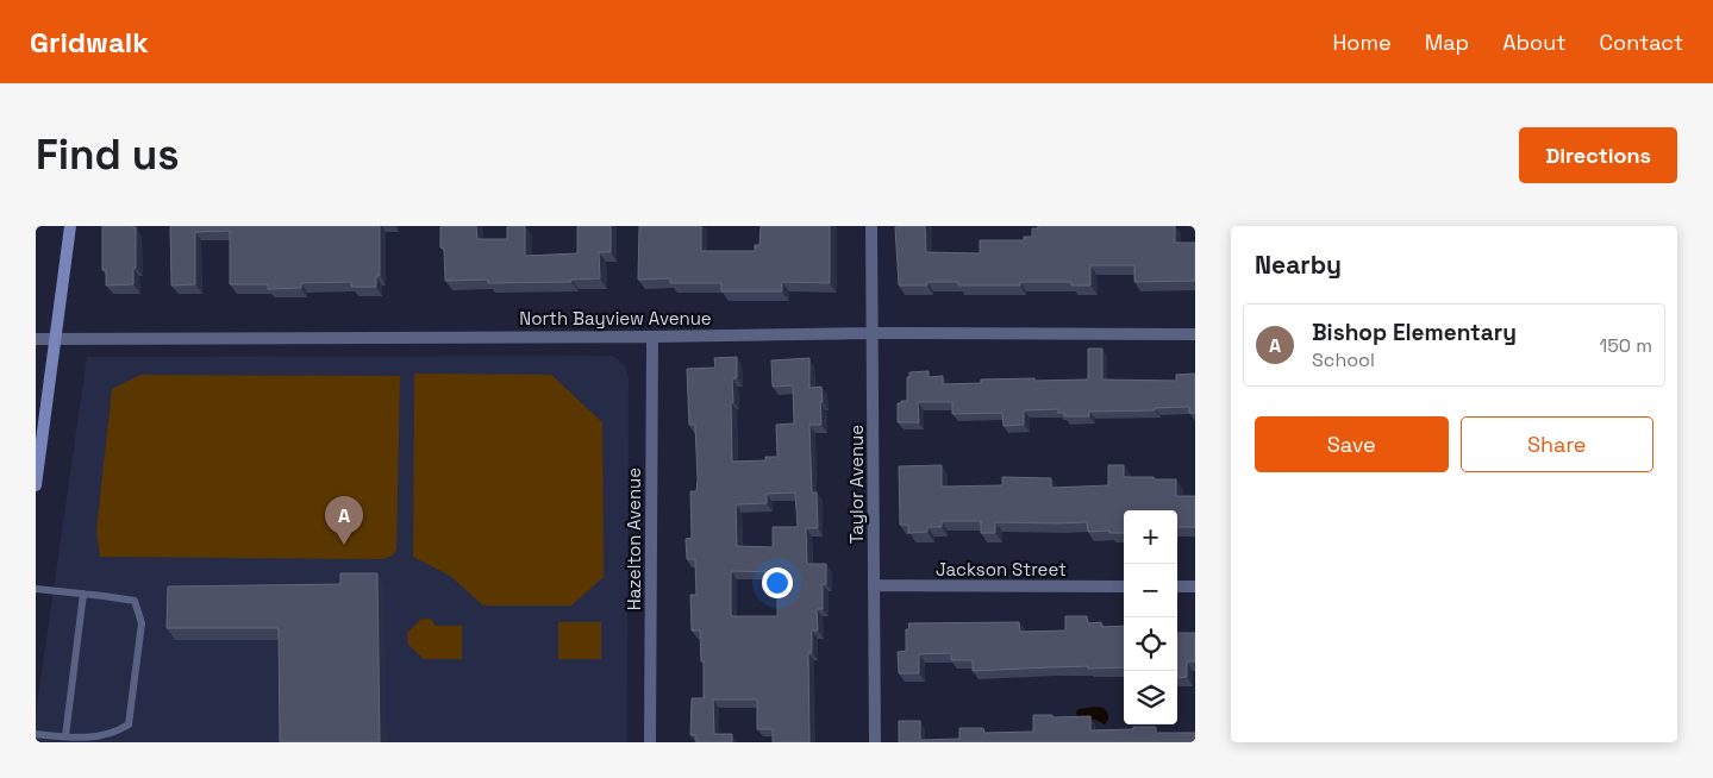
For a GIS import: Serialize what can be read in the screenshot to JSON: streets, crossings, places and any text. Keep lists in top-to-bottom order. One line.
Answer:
{"streets":{"street":["North Bayview Avenue","Taylor Avenue","Hazelton Avenue","Jackson Street"]},"crossings":[["North Bayview Avenue","Taylor Avenue"],["North Bayview Avenue","Hazelton Avenue"],["Taylor Avenue","Jackson Street"]],"page":{"header":"Gridwalk","nav":["Home","Map","About","Contact"],"buttons":["Directions",["Save","Share"]],"title":"Find us","heading":"Nearby","list":[{"mark":"A","name":"Bishop Elementary","note":"School","value":"150 m"}],"pins":"A","map_buttons":["+","−"]}}
